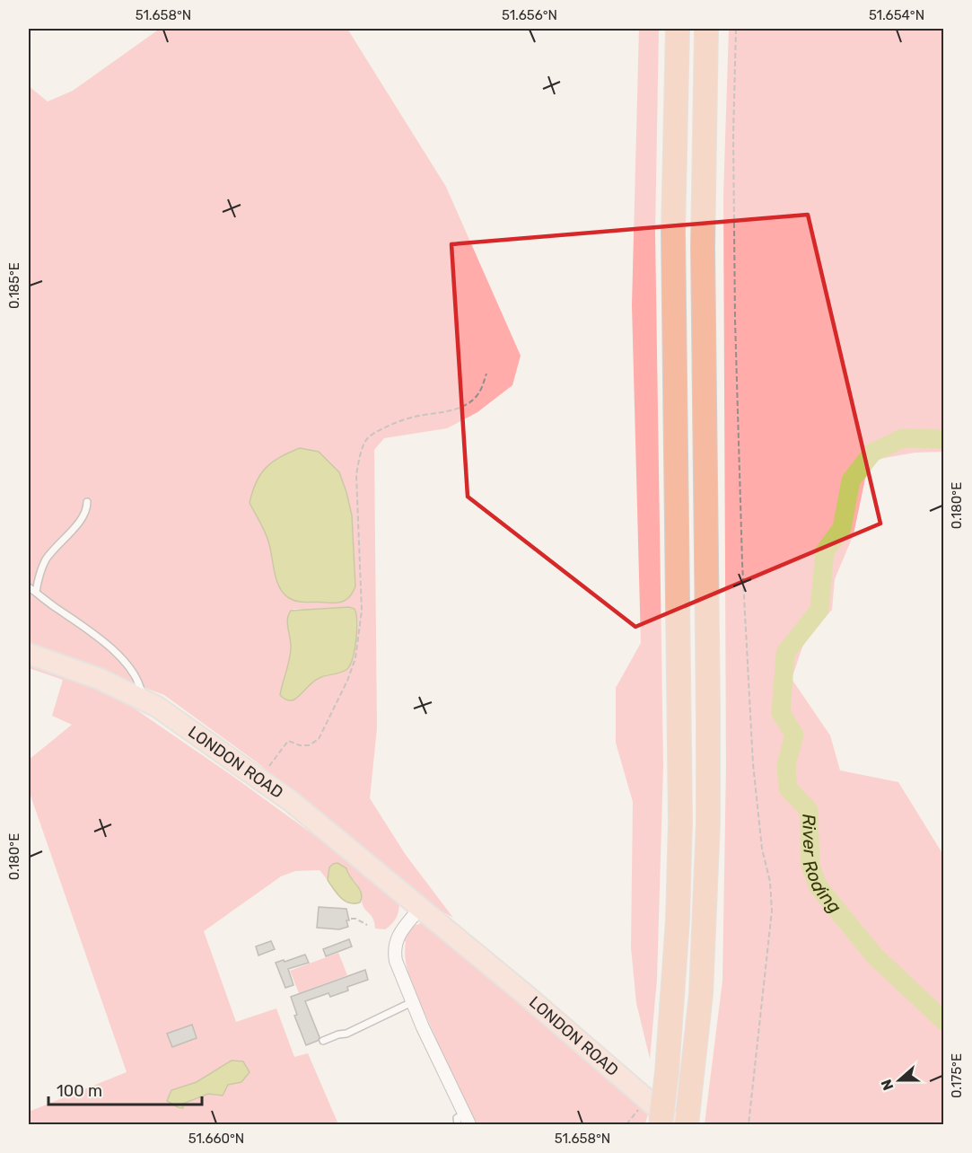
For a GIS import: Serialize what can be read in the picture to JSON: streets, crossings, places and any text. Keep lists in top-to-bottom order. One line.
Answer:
{"streets":{"main road":["LONDON ROAD"]},"water":["River Roding"],"scale_bar":"100 m","north":"left","coordinates":["51.658°N","51.656°N","51.654°N","0.185°E","0.180°E","0.175°E","51.660°N"]}
